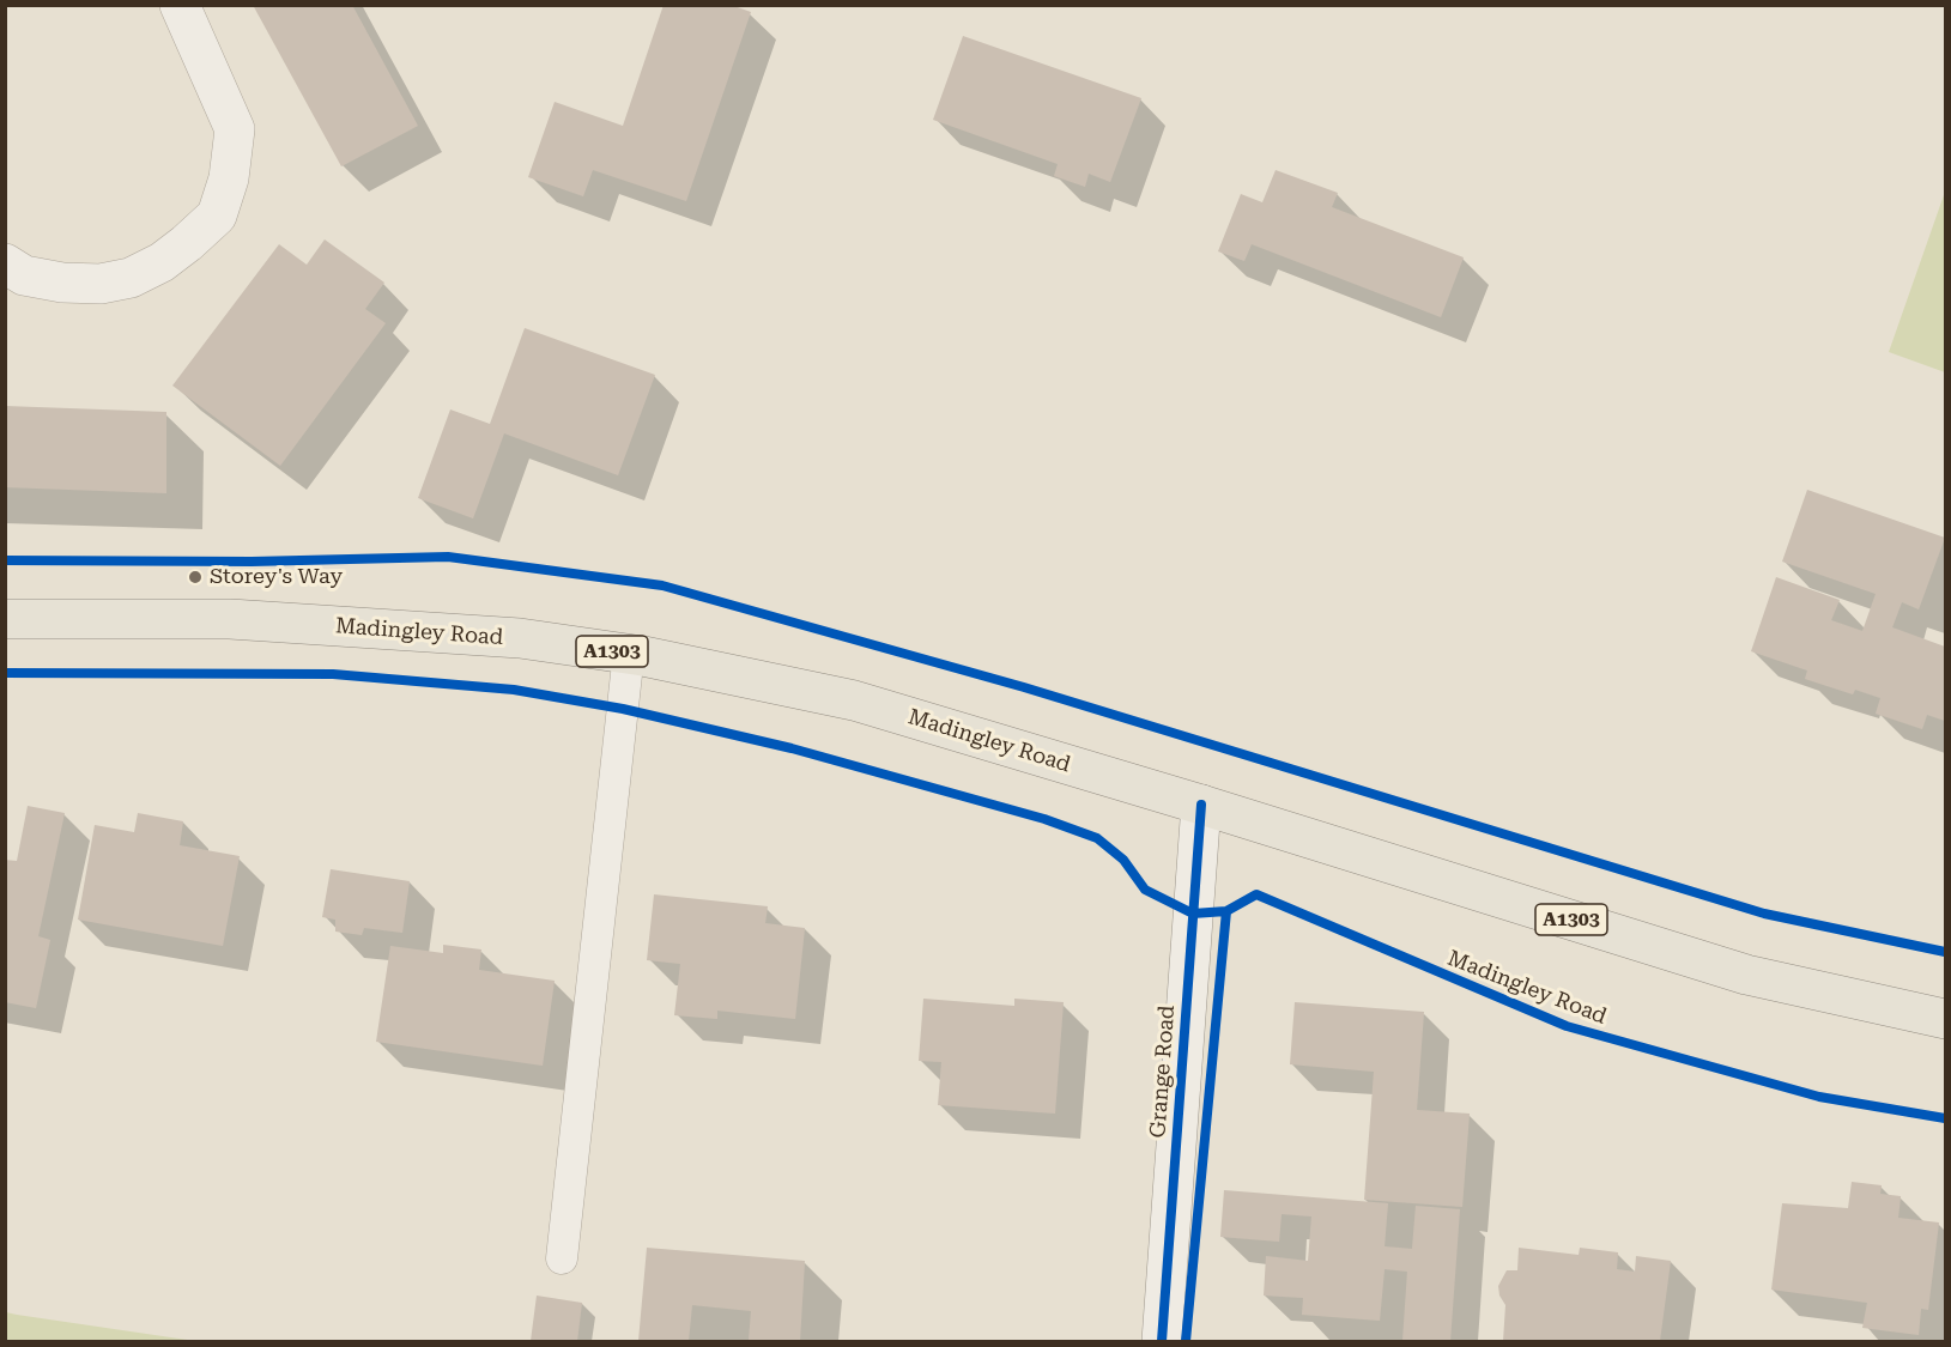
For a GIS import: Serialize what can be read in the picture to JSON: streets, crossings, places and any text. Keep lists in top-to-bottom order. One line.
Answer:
{"streets":{"main road":["Madingley Road","A1303"],"street":["Grange Road"]},"crossings":[["Madingley Road","Grange Road"]],"places":["Storey's Way"]}
